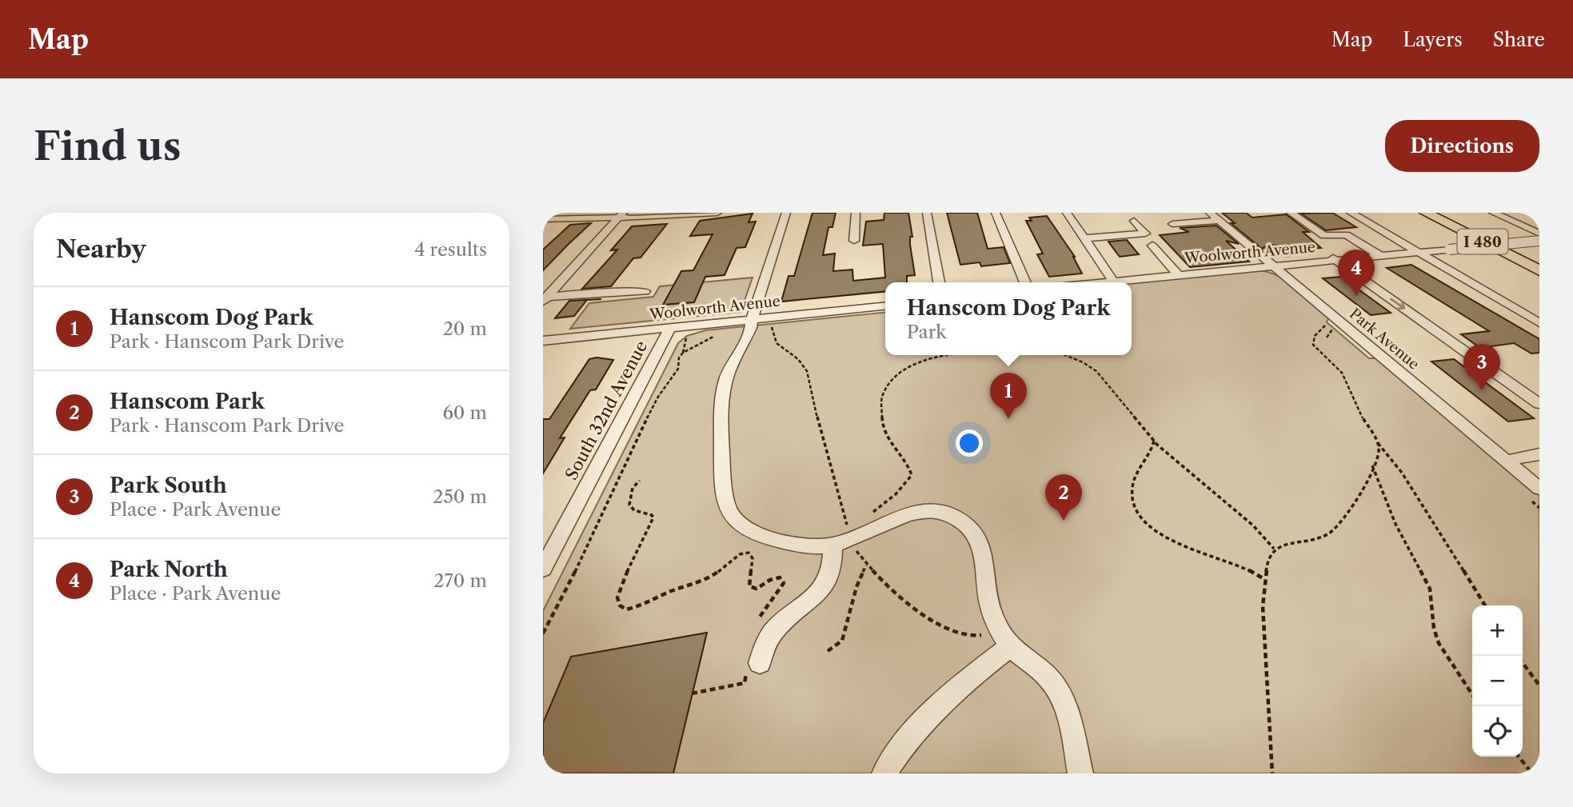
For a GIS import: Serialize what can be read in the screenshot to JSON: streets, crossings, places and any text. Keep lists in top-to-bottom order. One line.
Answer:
{"streets":{"highway":["I 480"],"street":["Woolworth Avenue","Park Avenue","South 32nd Avenue"]},"crossings":[["Woolworth Avenue","Park Avenue"],["Woolworth Avenue","South 32nd Avenue"]],"page":{"header":"Map","nav":["Map","Layers","Share"],"buttons":"Directions","title":"Find us","heading":["Nearby","4 results"],"pins":["4","3","1","2"],"popup":["Hanscom Dog Park","Park"],"list":[{"mark":"1","name":"Hanscom Dog Park","note":"Park · Hanscom Park Drive","value":"20 m"},{"mark":"2","name":"Hanscom Park","note":"Park · Hanscom Park Drive","value":"60 m"},{"mark":"3","name":"Park South","note":"Place · Park Avenue","value":"250 m"},{"mark":"4","name":"Park North","note":"Place · Park Avenue","value":"270 m"}],"map_buttons":["+","−"]}}
